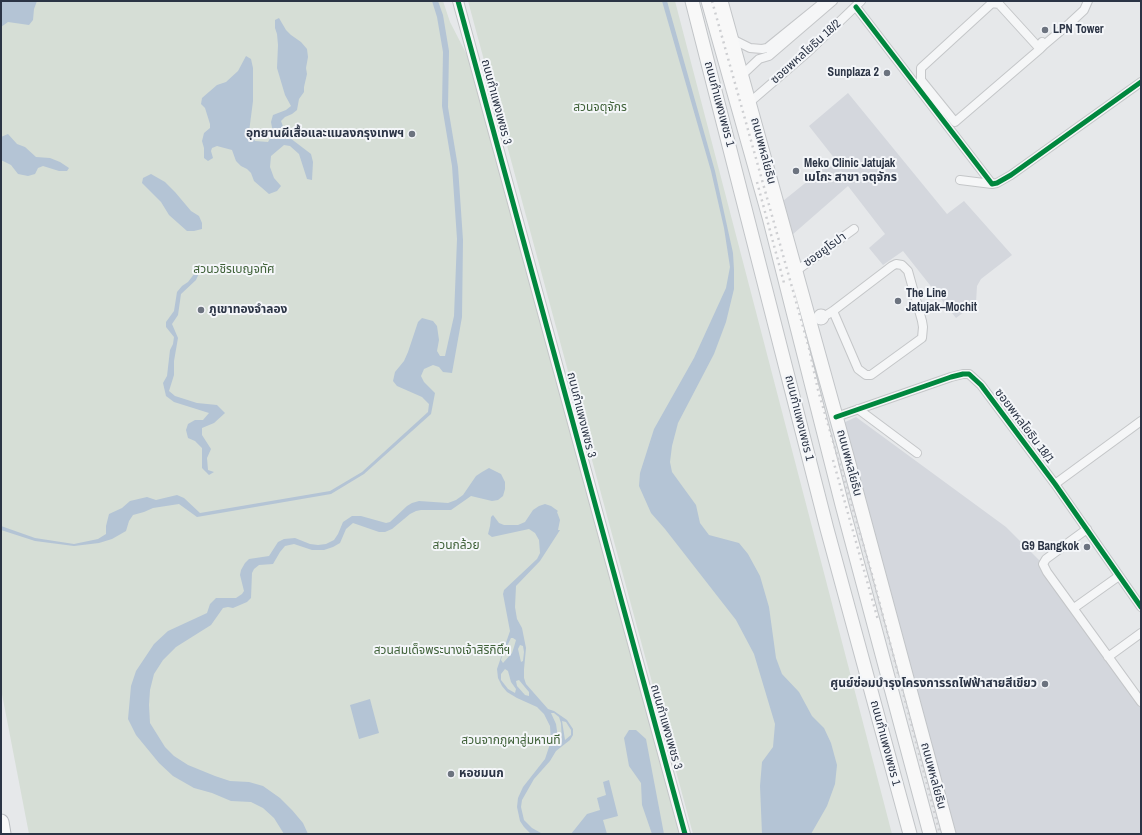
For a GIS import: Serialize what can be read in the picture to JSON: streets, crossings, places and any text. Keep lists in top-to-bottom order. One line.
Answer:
{"streets":{"main road":["ถนนกำแพงเพชร 1","ถนนพหลโยธิน"],"street":["ซอยพหลโยธิน 18/2","ถนนกำแพงเพชร 3","ซอยยูโรปา","ซอยพหลโยธิน 18/1"]},"crossings":[["ซอยพหลโยธิน 18/2","ถนนพหลโยธิน"],["ถนนพหลโยธิน","ซอยยูโรปา"],["ถนนพหลโยธิน","ซอยพหลโยธิน 18/1"]],"parks":["สวนจตุจักร","สวนวชิรเบญจทัศ","สวนกล้วย","สวนสมเด็จพระนางเจ้าสิริกิติ์ฯ","สวนจากภูผาสู่มหานที"],"places":["LPN Tower","Sunplaza 2","อุทยานผีเสื้อและแมลงกรุงเทพฯ","Meko Clinic Jatujak เมโกะ สาขา จตุจักร","The Line Jatujak–Mochit","ภูเขาทองจำลอง","G9 Bangkok","ศูนย์ซ่อมบำรุงโครงการรถไฟฟ้าสายสีเขียว","หอชมนก"]}
